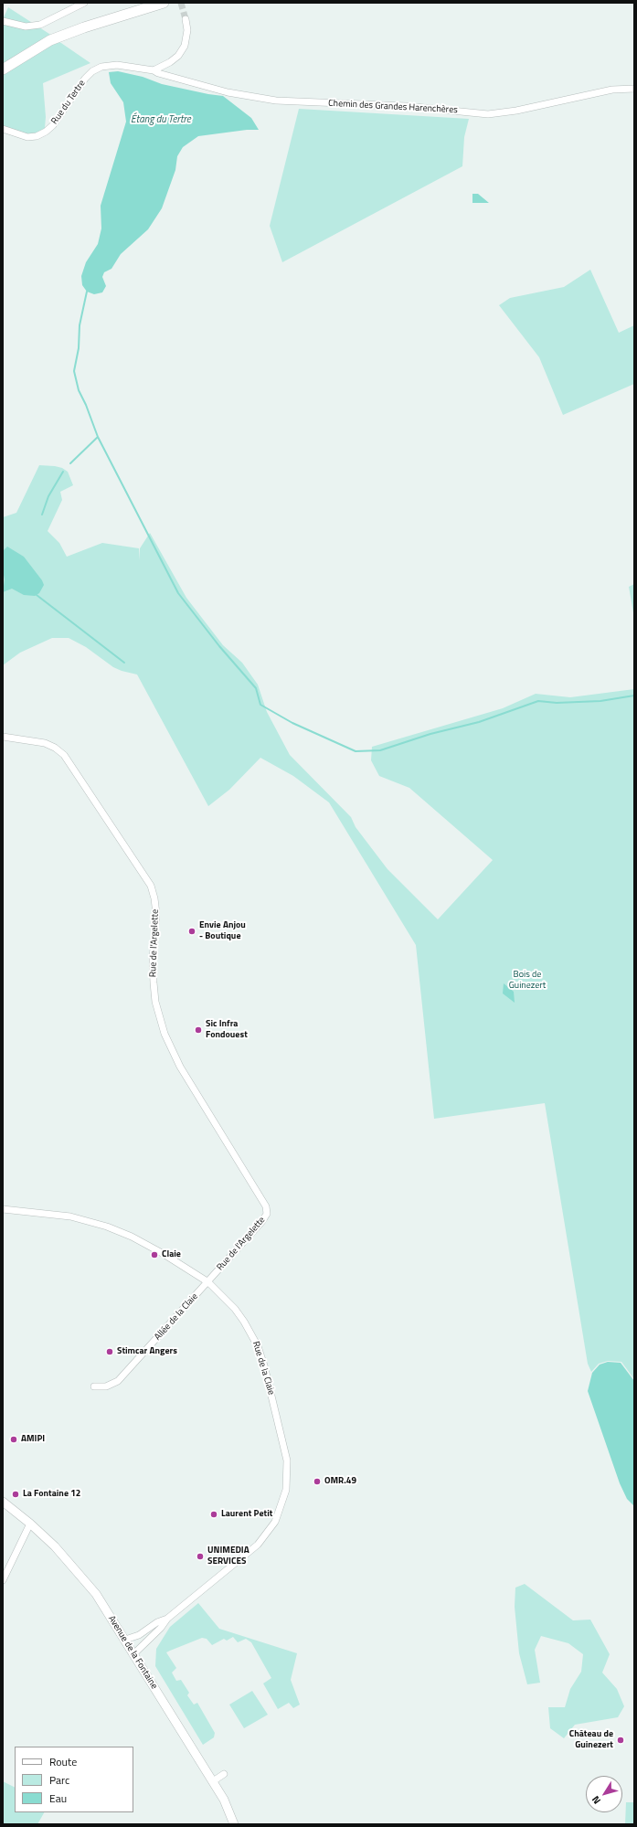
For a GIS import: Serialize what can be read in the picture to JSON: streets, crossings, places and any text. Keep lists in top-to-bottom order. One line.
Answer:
{"streets":{"street":["Rue du Tertre","Chemin des Grandes Harenchères","Rue de l'Argelette","Allée de la Claie","Rue de la Claie","Avenue de la Fontaine"]},"crossings":[["Rue du Tertre","Chemin des Grandes Harenchères"],["Rue de l'Argelette","Allée de la Claie"],["Rue de l'Argelette","Rue de la Claie"],["Allée de la Claie","Rue de la Claie"],["Rue de la Claie","Avenue de la Fontaine"]],"water":["Étang du Tertre"],"parks":["Bois de Guinezert"],"places":["Envie Anjou - Boutique","Sic Infra Fondouest","Claie","Stimcar Angers","AMIPI","OMR.49","La Fontaine 12","Laurent Petit","UNIMEDIA SERVICES","Château de Guinezert"],"legend":["Route","Parc","Eau"],"north":"bottom left"}
